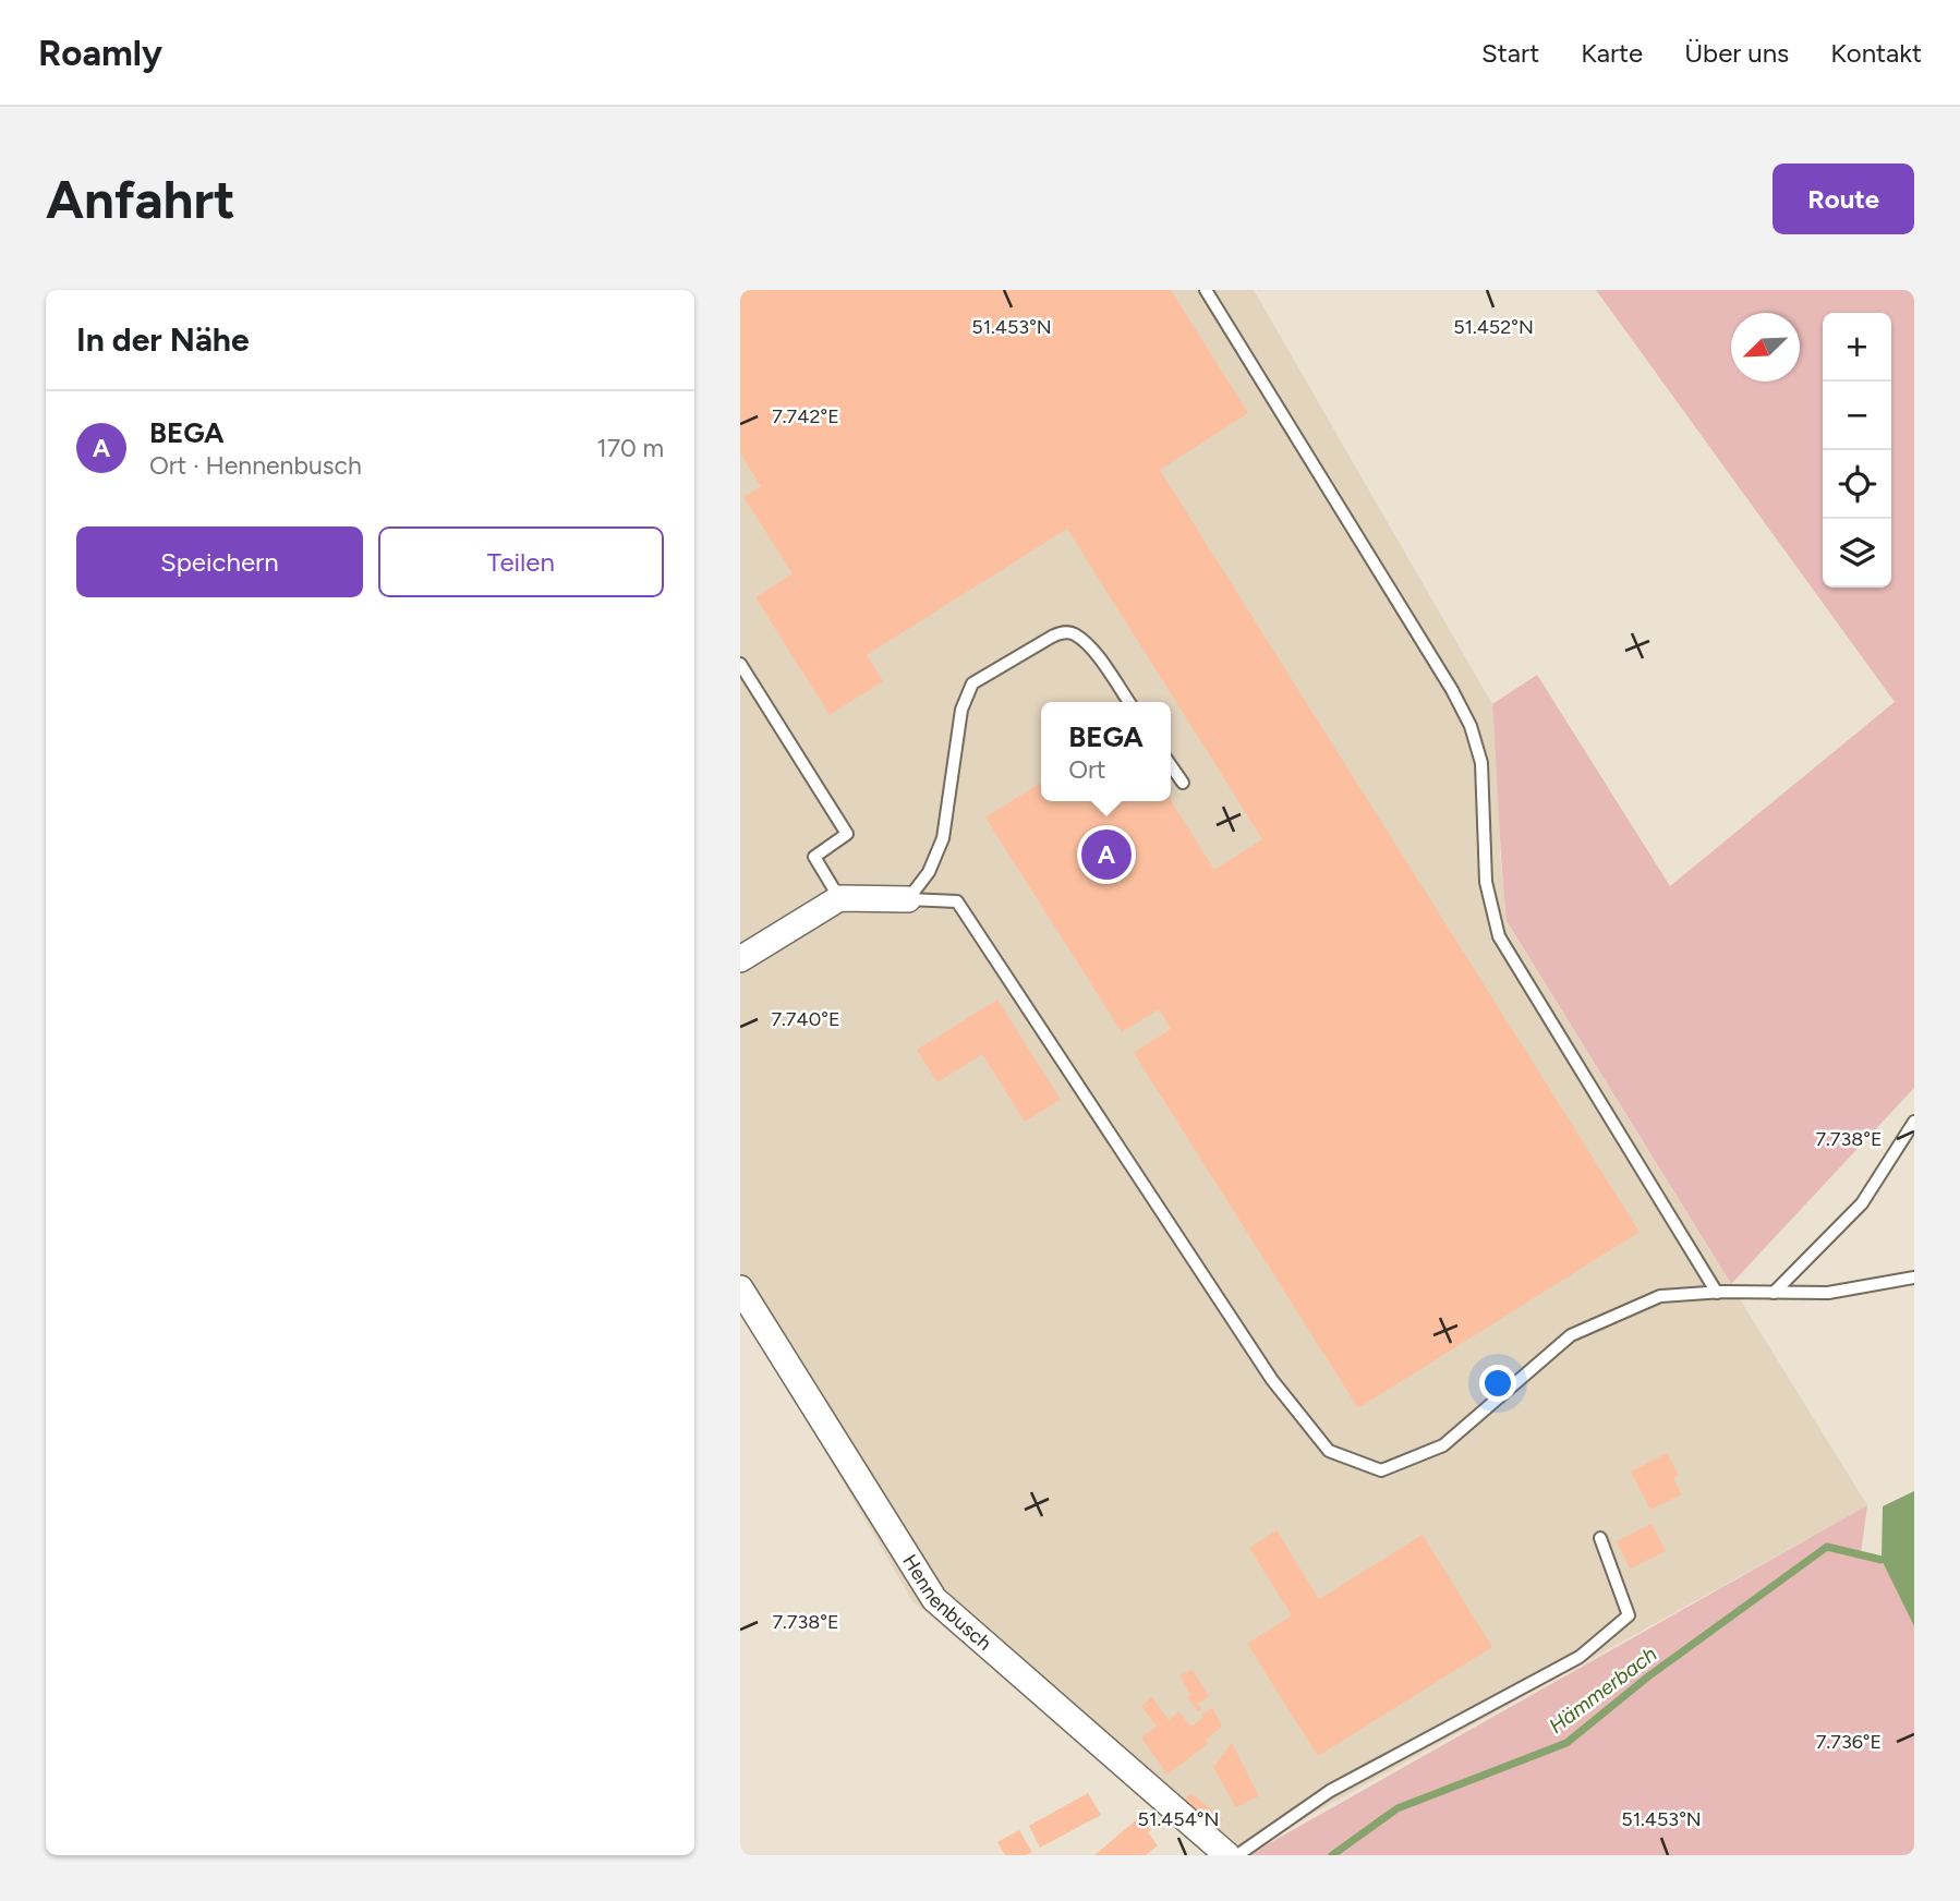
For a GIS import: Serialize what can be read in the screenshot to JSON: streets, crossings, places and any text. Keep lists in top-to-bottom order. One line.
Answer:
{"streets":{"street":["Hennenbusch"]},"water":["Hämmerbach"],"north":"bottom left","page":{"header":"Roamly","nav":["Start","Karte","Über uns","Kontakt"],"buttons":["Route",["Speichern","Teilen"]],"title":"Anfahrt","heading":"In der Nähe","map_buttons":["+","−"],"list":[{"mark":"A","name":"BEGA","note":"Ort · Hennenbusch","value":"170 m"}],"popup":["BEGA","Ort"],"pins":"A"},"coordinates":["51.453°N","51.452°N","7.742°E","7.740°E","7.738°E","7.736°E","51.454°N"]}
